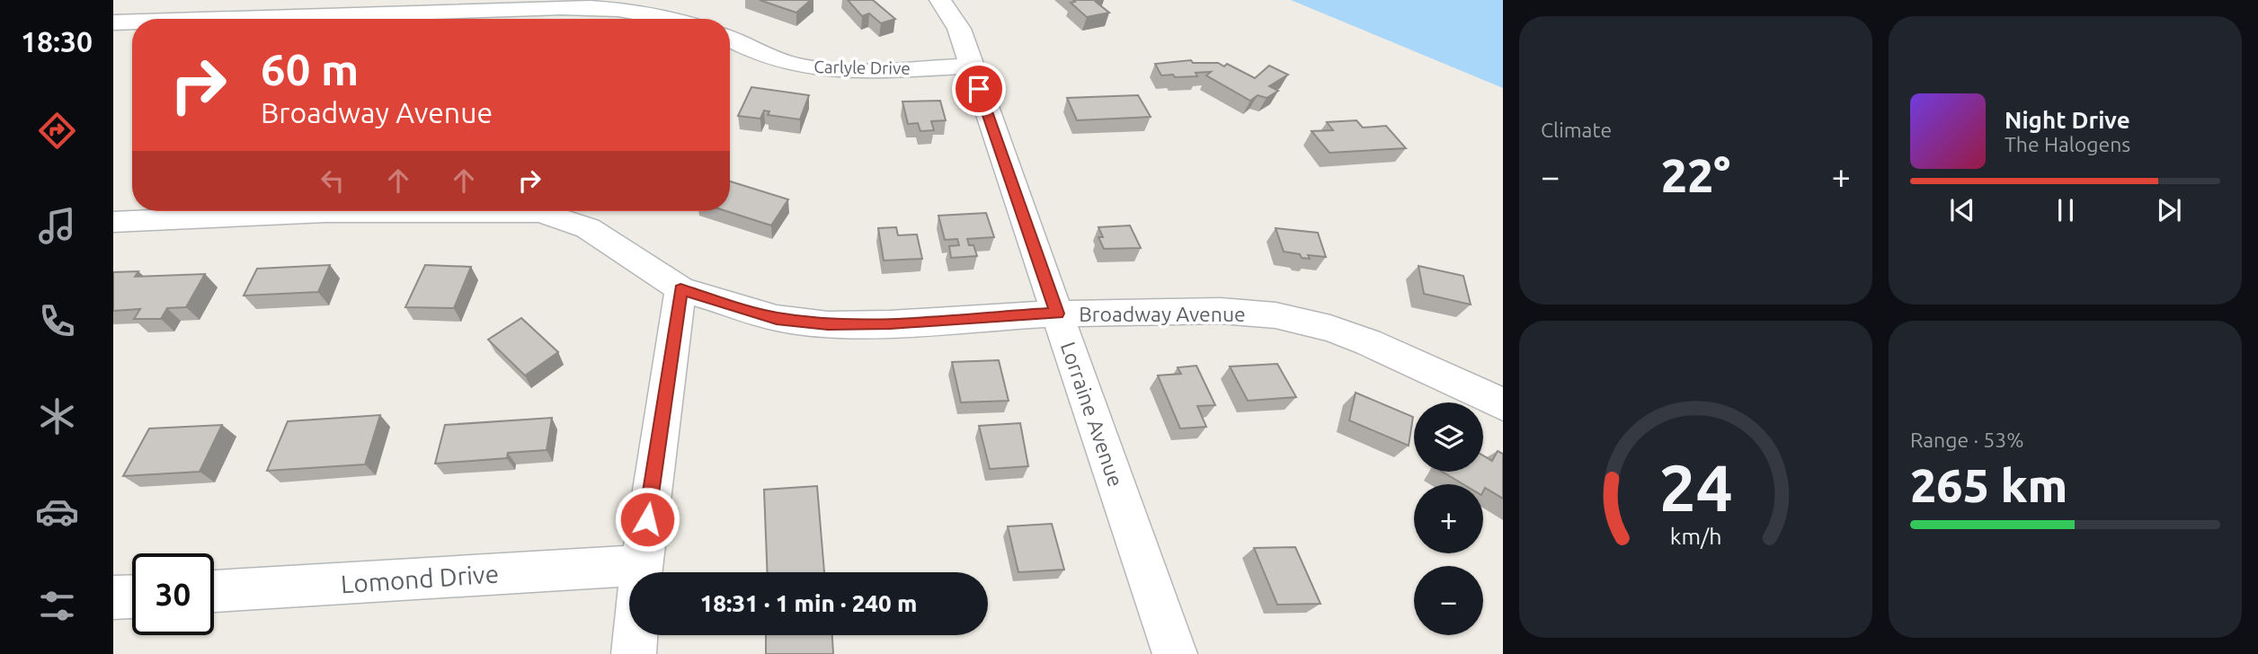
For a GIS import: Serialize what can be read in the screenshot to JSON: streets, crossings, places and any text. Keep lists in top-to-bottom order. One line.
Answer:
{"streets":{"street":["Carlyle Drive","Broadway Avenue","Lorraine Avenue","Lomond Drive"]},"crossings":[["Carlyle Drive","Lorraine Avenue"],["Broadway Avenue","Lorraine Avenue"]],"page":{"tabs":"18:30","tile":["Climate",["Range · 53%","265 km"]],"turn":["60 m","Broadway Avenue"],"song":["Night Drive","The Halogens"],"heat":["−","22°","+"],"map_buttons":["+","−"],"limit":"30","trip":"18:31 · 1 min · 240 m","gauge":["24","km/h"]}}
